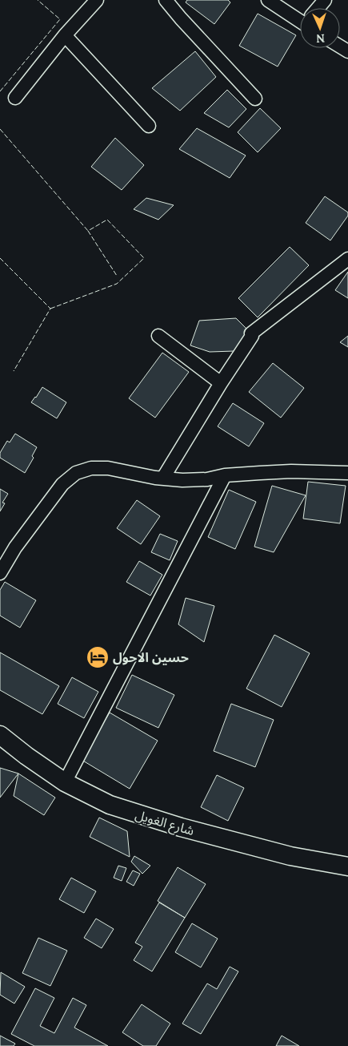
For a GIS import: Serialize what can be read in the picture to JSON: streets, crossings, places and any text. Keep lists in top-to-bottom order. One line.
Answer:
{"streets":{"street":["شارع الغويل"]},"places":{"hotel":["حسين الاحول"]},"north":"bottom"}
